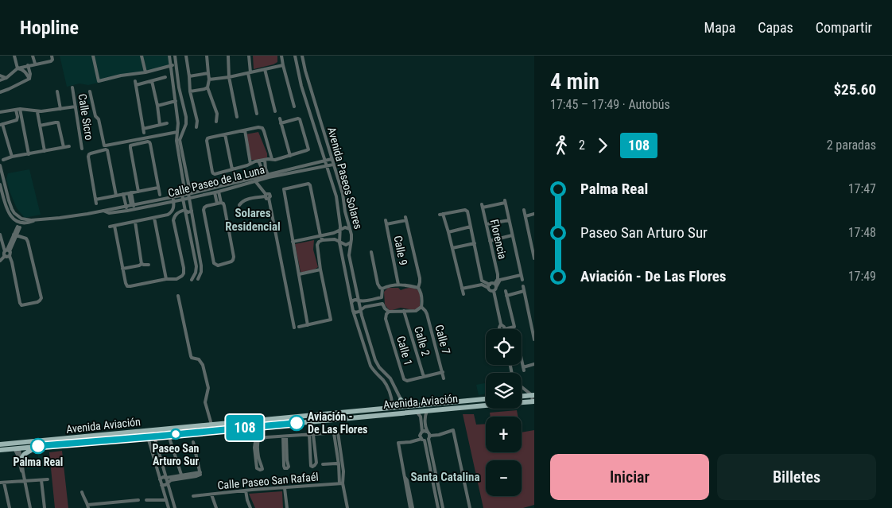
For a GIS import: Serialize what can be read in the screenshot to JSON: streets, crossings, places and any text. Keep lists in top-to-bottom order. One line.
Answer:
{"streets":{"main road":["Avenida Aviación"],"street":["Calle Sicro","Avenida Paseos Solares","Calle Paseo de la Luna","Florencia","Calle 9","Calle 7","Calle 2","Calle 1","Calle Paseo San Rafaél"]},"crossings":[["Avenida Paseos Solares","Calle Paseo de la Luna"],["Avenida Paseos Solares","Avenida Aviación"],["Calle 9","Calle 7"],["Calle 7","Calle 1"],["Calle 2","Calle 1"]],"districts":["Solares Residencial","Santa Catalina"],"places":["Aviación - De Las Flores","Paseo San Arturo Sur","Palma Real"],"lines":["bus line 108"],"page":{"header":"Hopline","nav":["Mapa","Capas","Compartir"],"on_map":"108","heading":["4 min","17:45 – 17:49 · Autobús","$25.60"],"legs":["2","108","2 paradas"],"list":[{"name":"Palma Real","value":"17:47"},{"name":"Paseo San Arturo Sur","value":"17:48"},{"name":"Aviación - De Las Flores","value":"17:49"}],"map_buttons":["+","−"],"buttons":["Iniciar","Billetes"]}}
